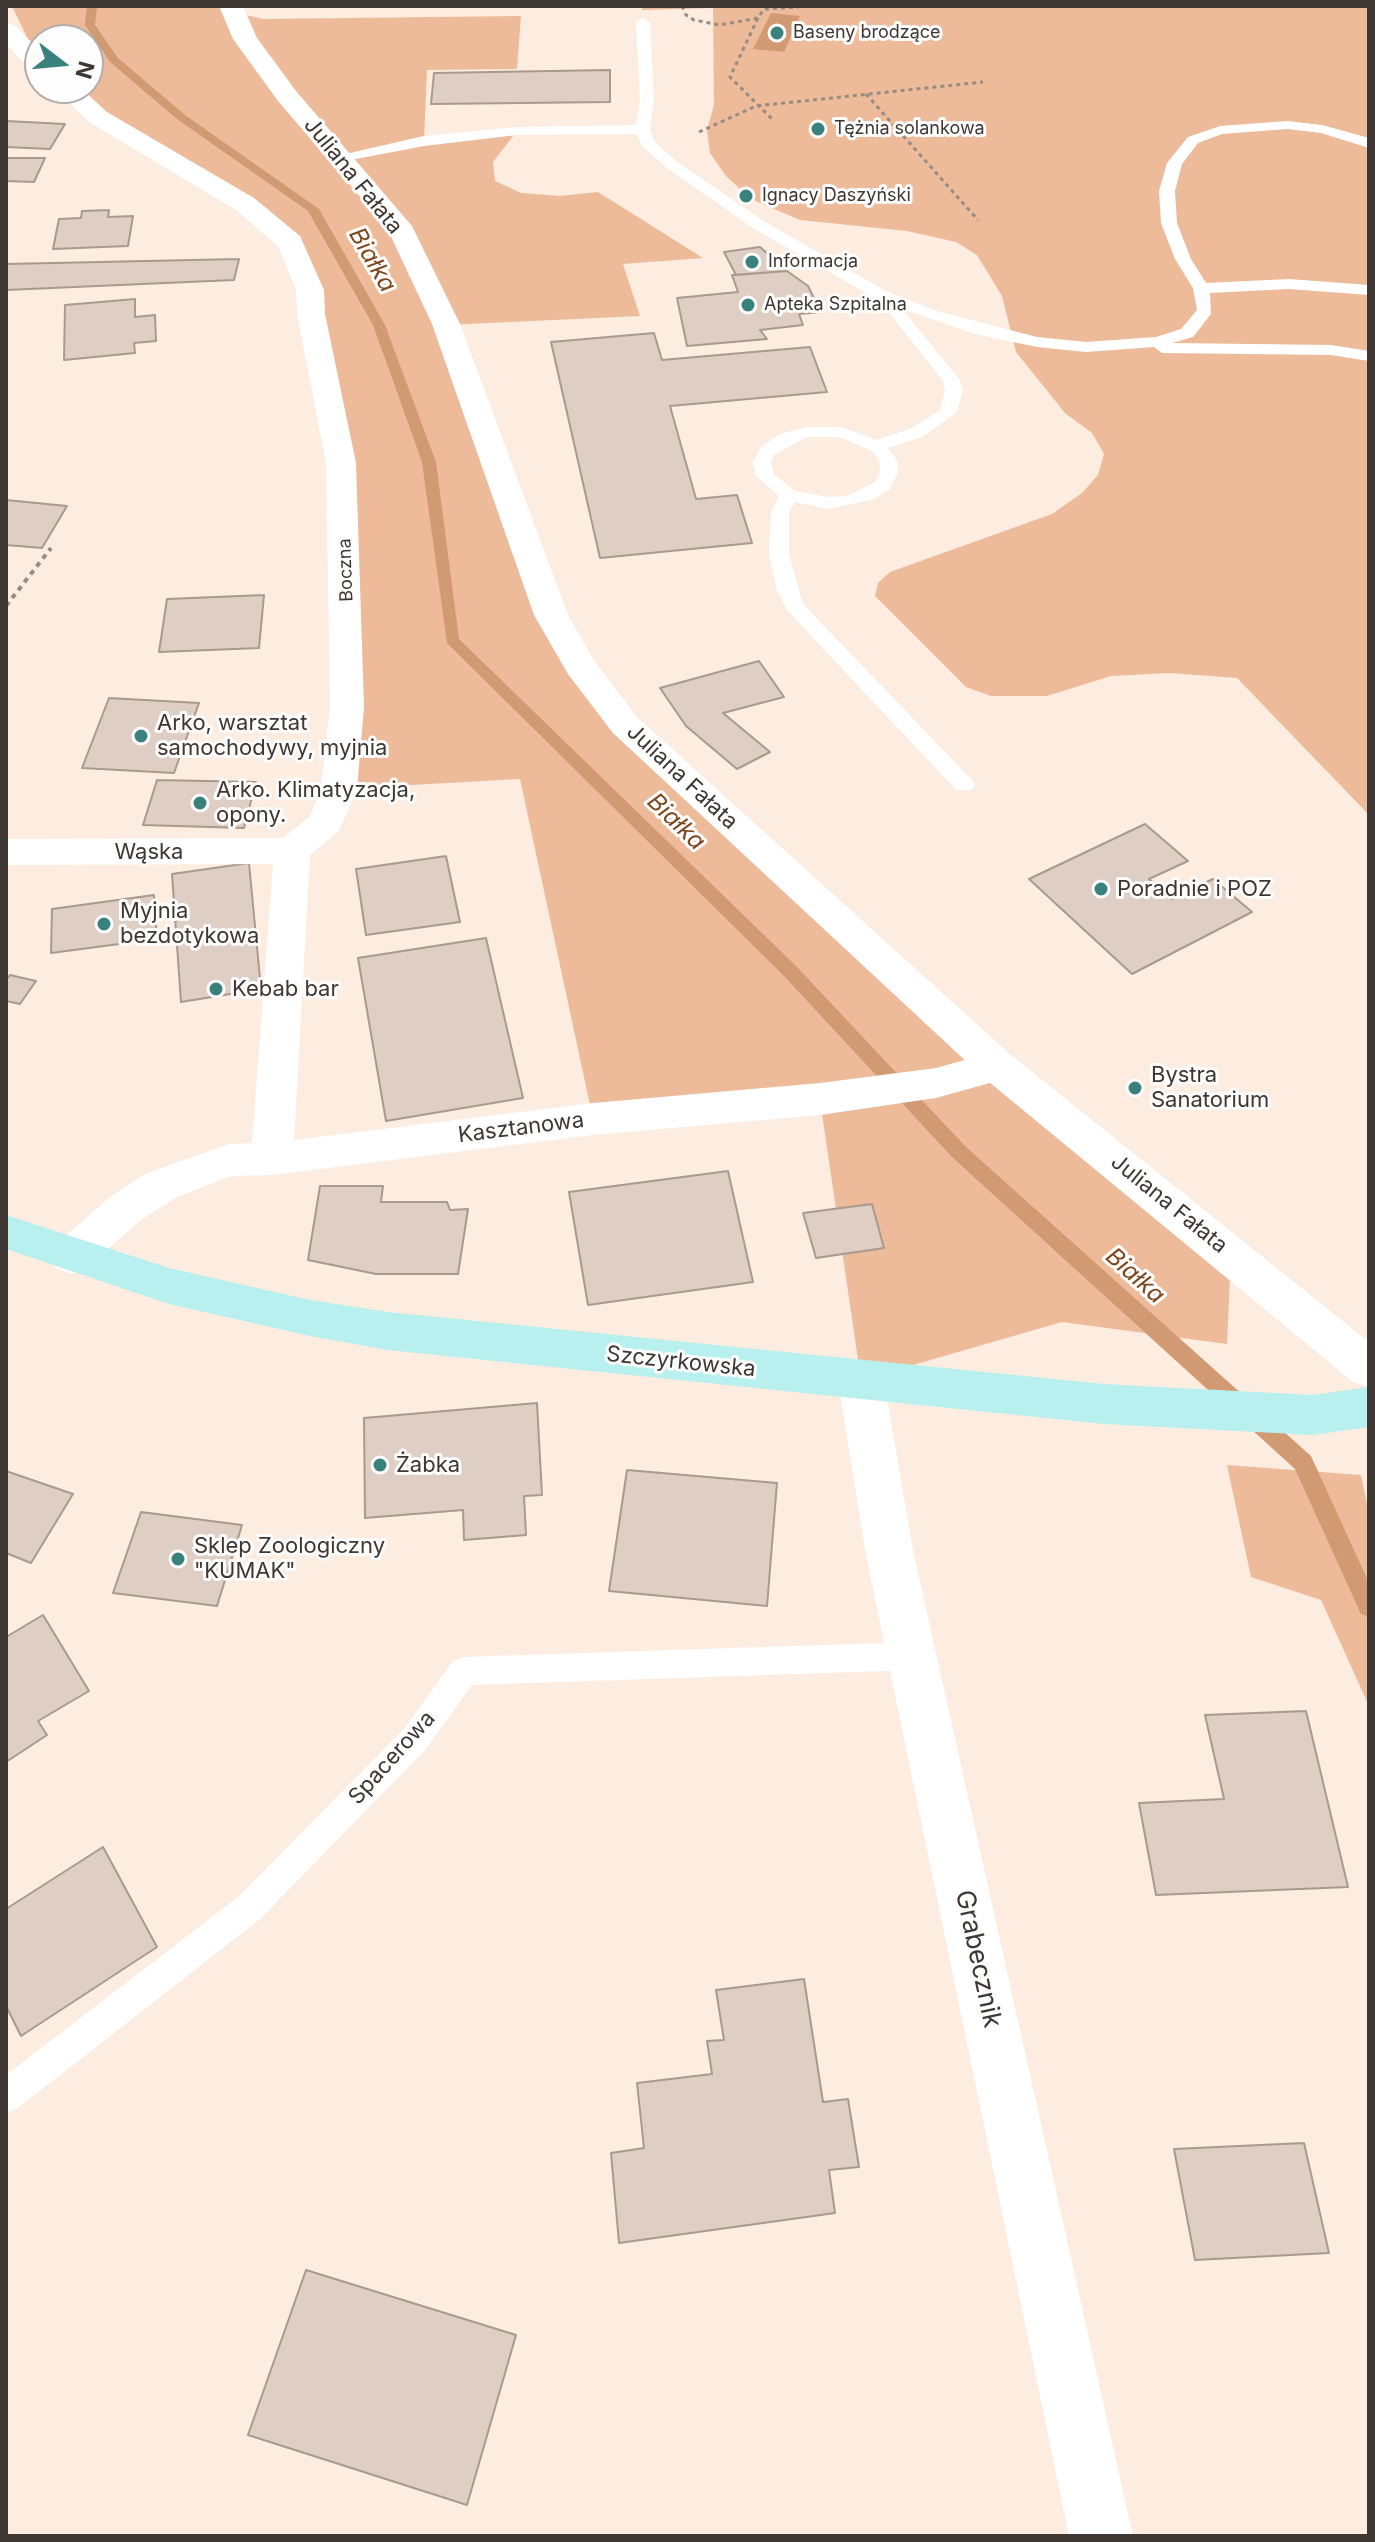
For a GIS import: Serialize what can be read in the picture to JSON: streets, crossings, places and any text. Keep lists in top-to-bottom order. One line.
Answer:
{"streets":{"main road":["Szczyrkowska"],"street":["Juliana Fałata","Boczna","Wąska","Kasztanowa","Grabecznik"],"lane":["Spacerowa"]},"crossings":[["Juliana Fałata","Kasztanowa"],["Boczna","Wąska"],["Kasztanowa","Szczyrkowska"],["Szczyrkowska","Grabecznik"],["Spacerowa","Grabecznik"]],"water":["Białka"],"places":["Baseny brodzące","Tężnia solankowa","Ignacy Daszyński","Informacja","Apteka Szpitalna","Arko, warsztat samochodywy, myjnia","Arko. Klimatyzacja, opony.","Poradnie i POZ","Myjnia bezdotykowa","Kebab bar","Bystra Sanatorium","Żabka","Sklep Zoologiczny \"KUMAK\""],"north":"right"}
